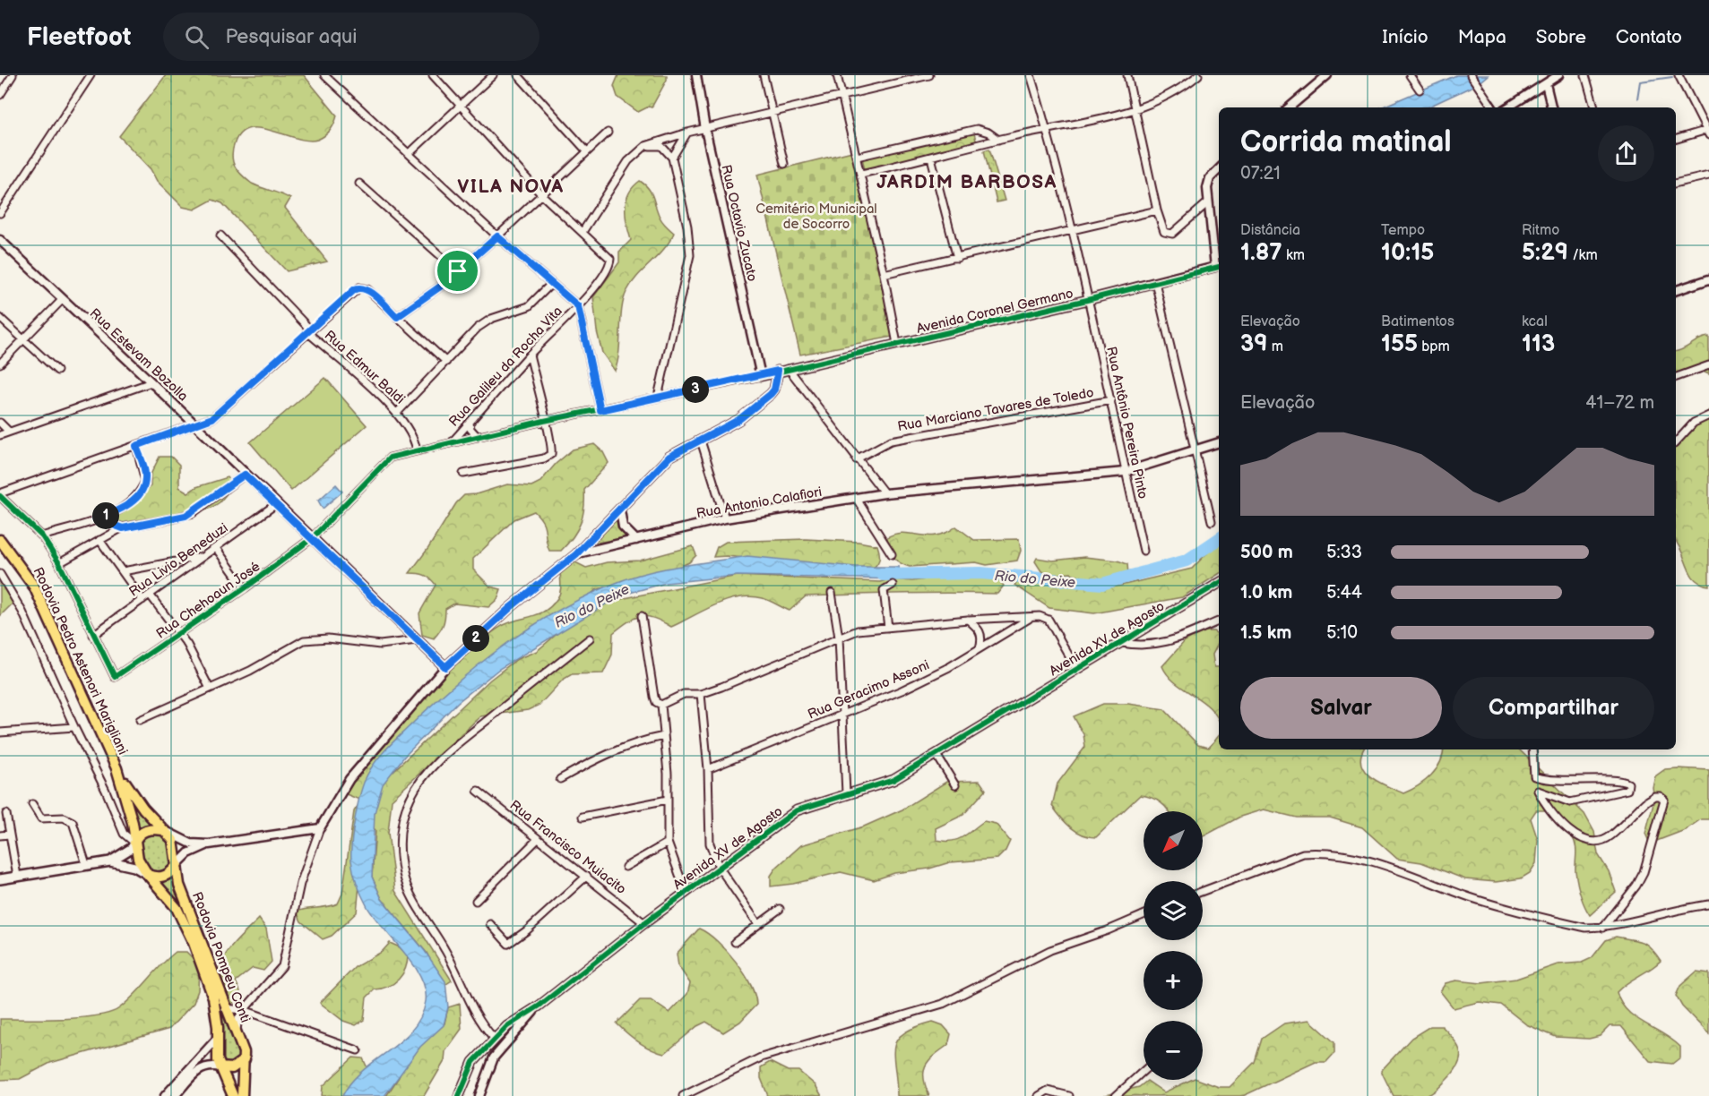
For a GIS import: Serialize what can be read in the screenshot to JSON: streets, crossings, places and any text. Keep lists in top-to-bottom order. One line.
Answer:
{"streets":{"main road":["Rodovia Pedro Astenori Marigliani","Rodovia Pompeu Conti"],"street":["Rua Octavio Zucato","Avenida Coronel Germano","Rua Estevam Bozolla","Rua Galileu da Rocha Vita","Rua Edmur Baldi","Rua Marciano Tavares de Toledo","Rua Antônio Pereira Pinto","Rua Antonio Calafiori","Rua Livio Beneduzi","Rua Chehoaun José","Avenida XV de Agosto","Rua Geracimo Assoni","Rua Francisco Muiacito"]},"crossings":[["Rua Octavio Zucato","Avenida Coronel Germano"],["Rua Octavio Zucato","Rua Chehoaun José"],["Avenida Coronel Germano","Rua Antônio Pereira Pinto"],["Avenida Coronel Germano","Rua Chehoaun José"],["Rua Estevam Bozolla","Rua Livio Beneduzi"],["Rua Estevam Bozolla","Rua Chehoaun José"],["Rua Galileu da Rocha Vita","Rua Chehoaun José"],["Rua Edmur Baldi","Rua Chehoaun José"],["Rua Marciano Tavares de Toledo","Rua Antônio Pereira Pinto"],["Rua Antônio Pereira Pinto","Rua Antonio Calafiori"],["Rua Livio Beneduzi","Rua Chehoaun José"],["Avenida XV de Agosto","Rua Francisco Muiacito"],["Rodovia Pedro Astenori Marigliani","Rodovia Pompeu Conti"]],"districts":["JARDIM BARBOSA","VILA NOVA"],"water":["Rio do Peixe"],"parks":["Cemitério Municipal de Socorro"],"north":"bottom left","page":{"header":"Fleetfoot","search":"Pesquisar aqui","nav":["Início","Mapa","Sobre","Contato"],"heading":["Corrida matinal","07:21"],"stats":[["Distância","1.87 km"],["Tempo","10:15"],["Ritmo","5:29 /km"],["Elevação","39 m"],["Batimentos","155 bpm"],["kcal","113"]],"pins":["3","1","2"],"chart":["Elevação","41–72 m"],"list":[{"name":"500 m","note":"5:33"},{"name":"1.0 km","note":"5:44"},{"name":"1.5 km","note":"5:10"}],"buttons":["Salvar","Compartilhar"],"map_buttons":["+","−"]}}
